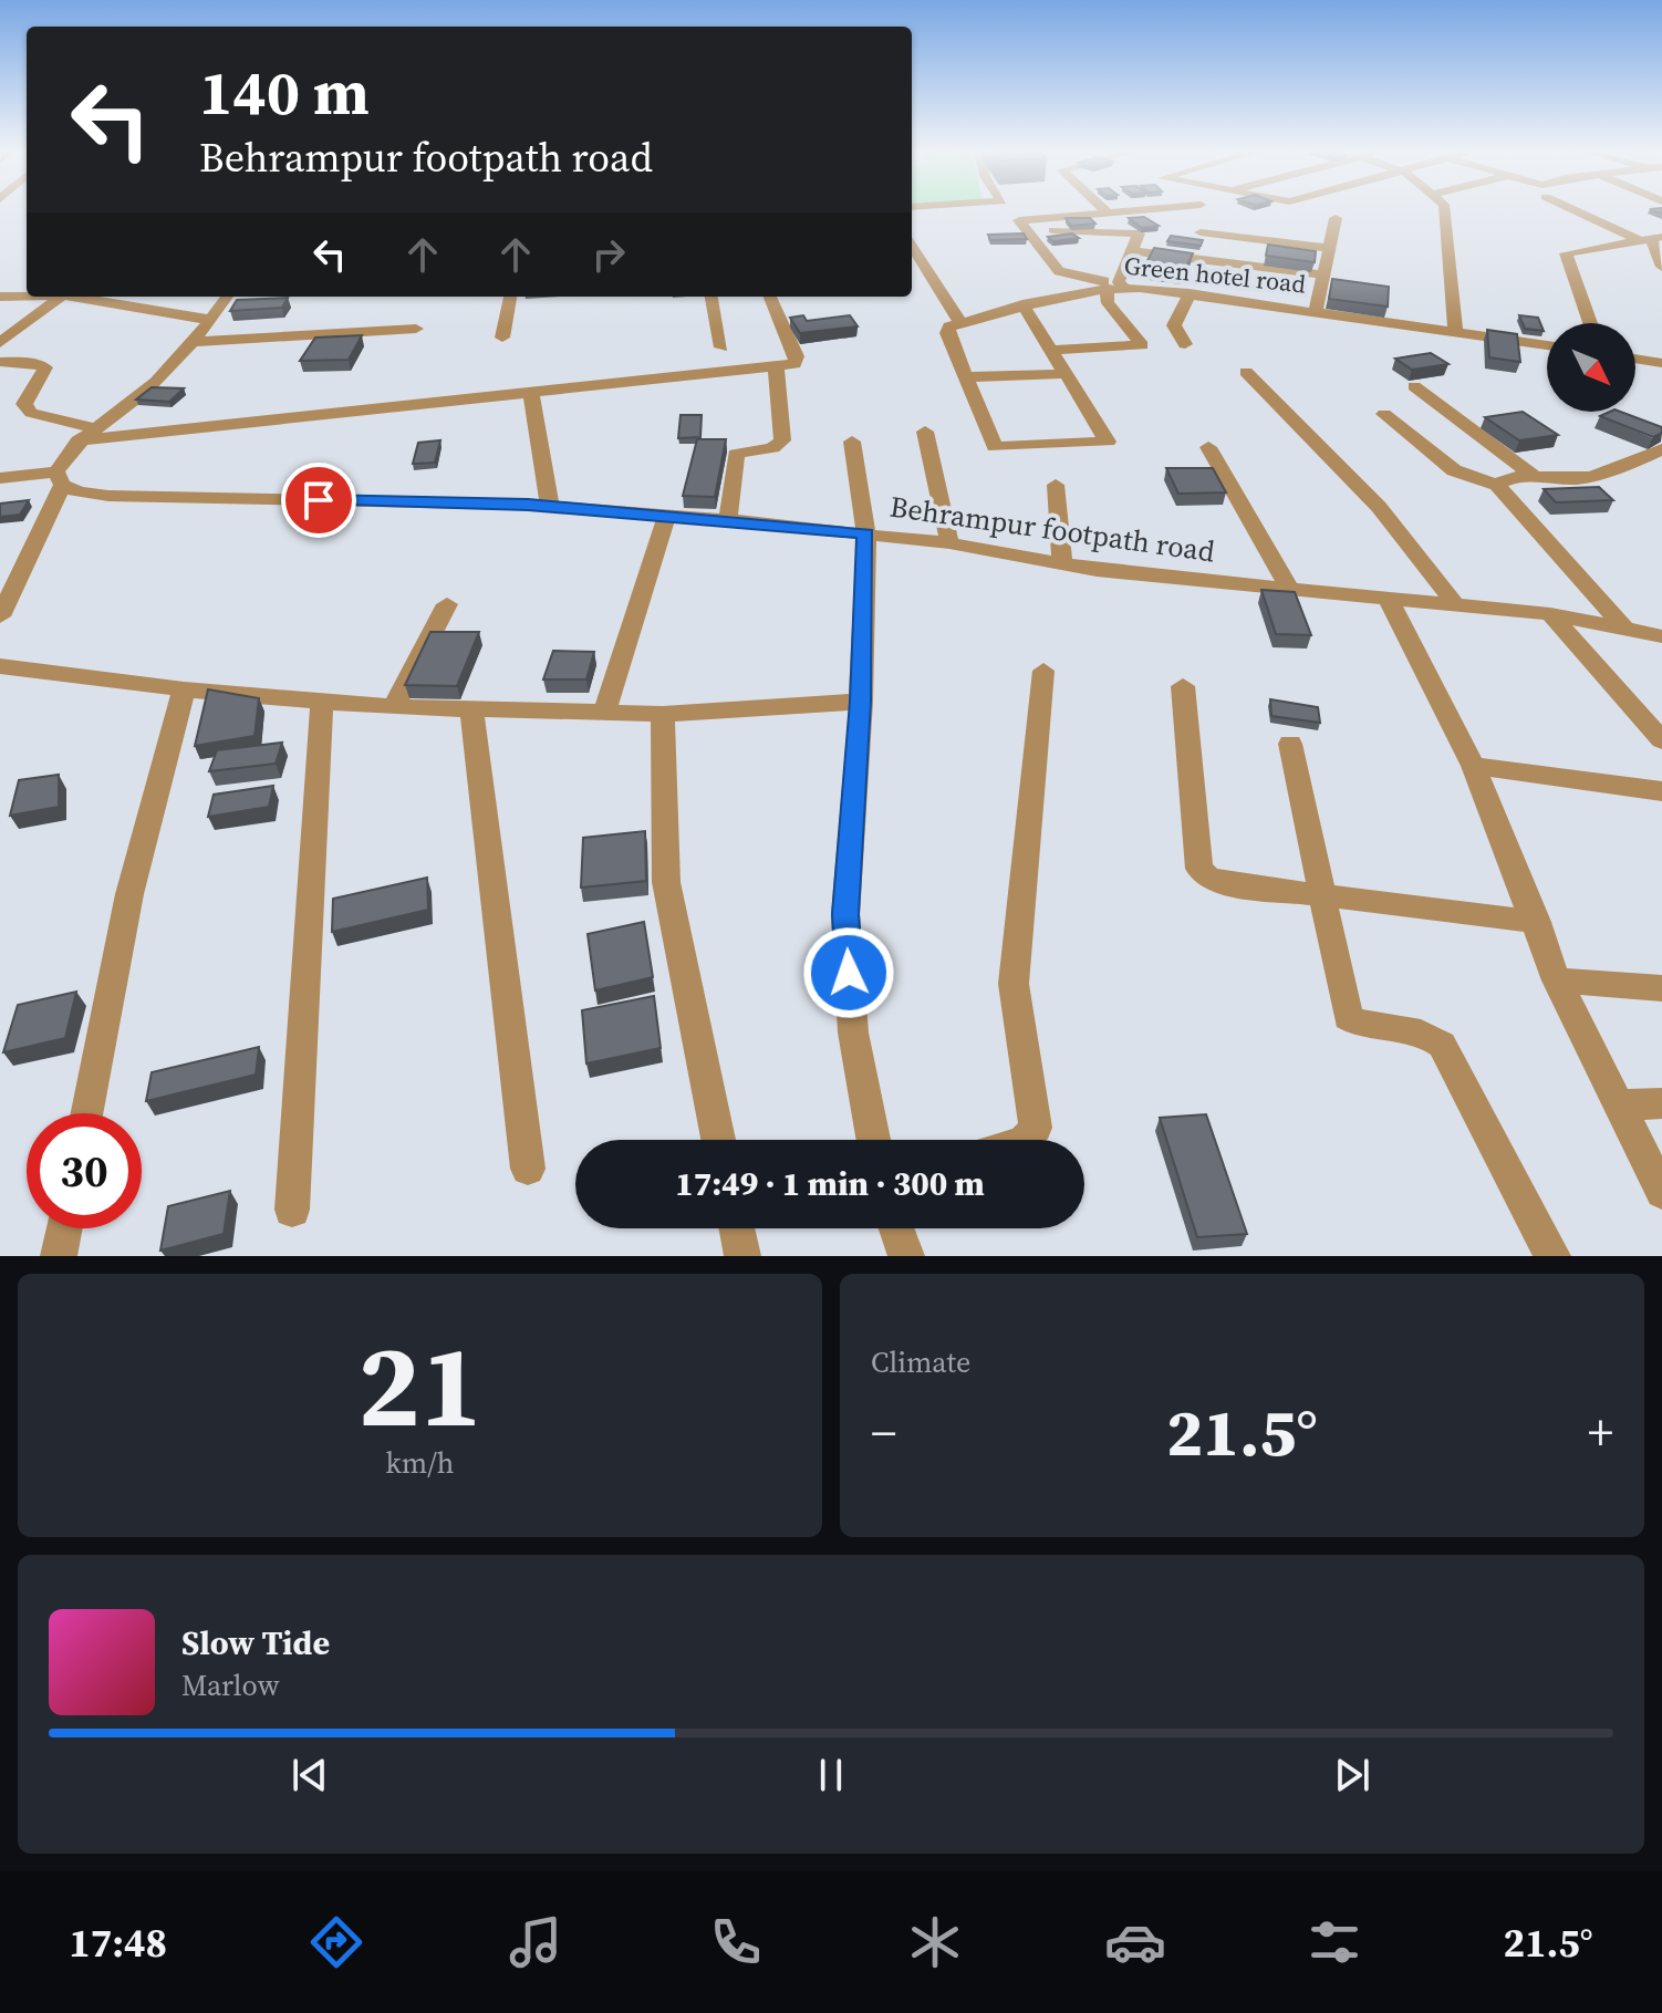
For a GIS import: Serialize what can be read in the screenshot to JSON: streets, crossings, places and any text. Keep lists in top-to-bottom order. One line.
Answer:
{"streets":{"street":["Green hotel road","Behrampur footpath road"]},"north":"bottom right","page":{"turn":["140 m","Behrampur footpath road"],"limit":"30","trip":"17:49 · 1 min · 300 m","tile":[["21","km/h"],"Climate"],"heat":["−","21.5°","+"],"song":["Slow Tide","Marlow"],"tabs":["17:48","21.5°"]}}
